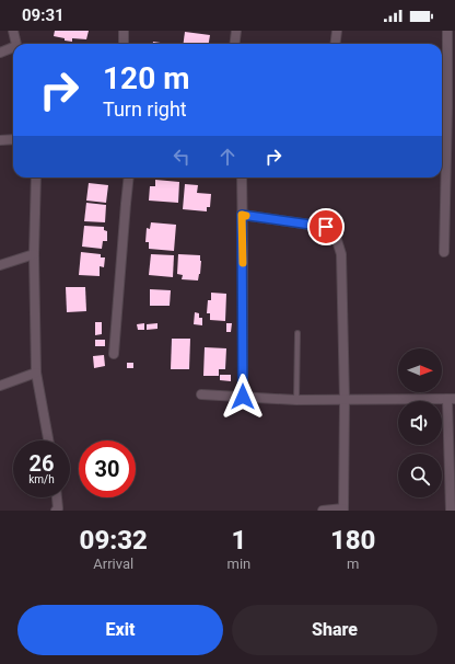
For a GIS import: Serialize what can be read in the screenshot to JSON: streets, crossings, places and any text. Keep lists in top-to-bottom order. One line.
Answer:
{"north":"right","page":{"status":"09:31","turn":["120 m","Turn right"],"speed":"26 km/h","limit":"30","eta":["09:32","Arrival","1","min","180","m"],"buttons":["Exit","Share"]}}
